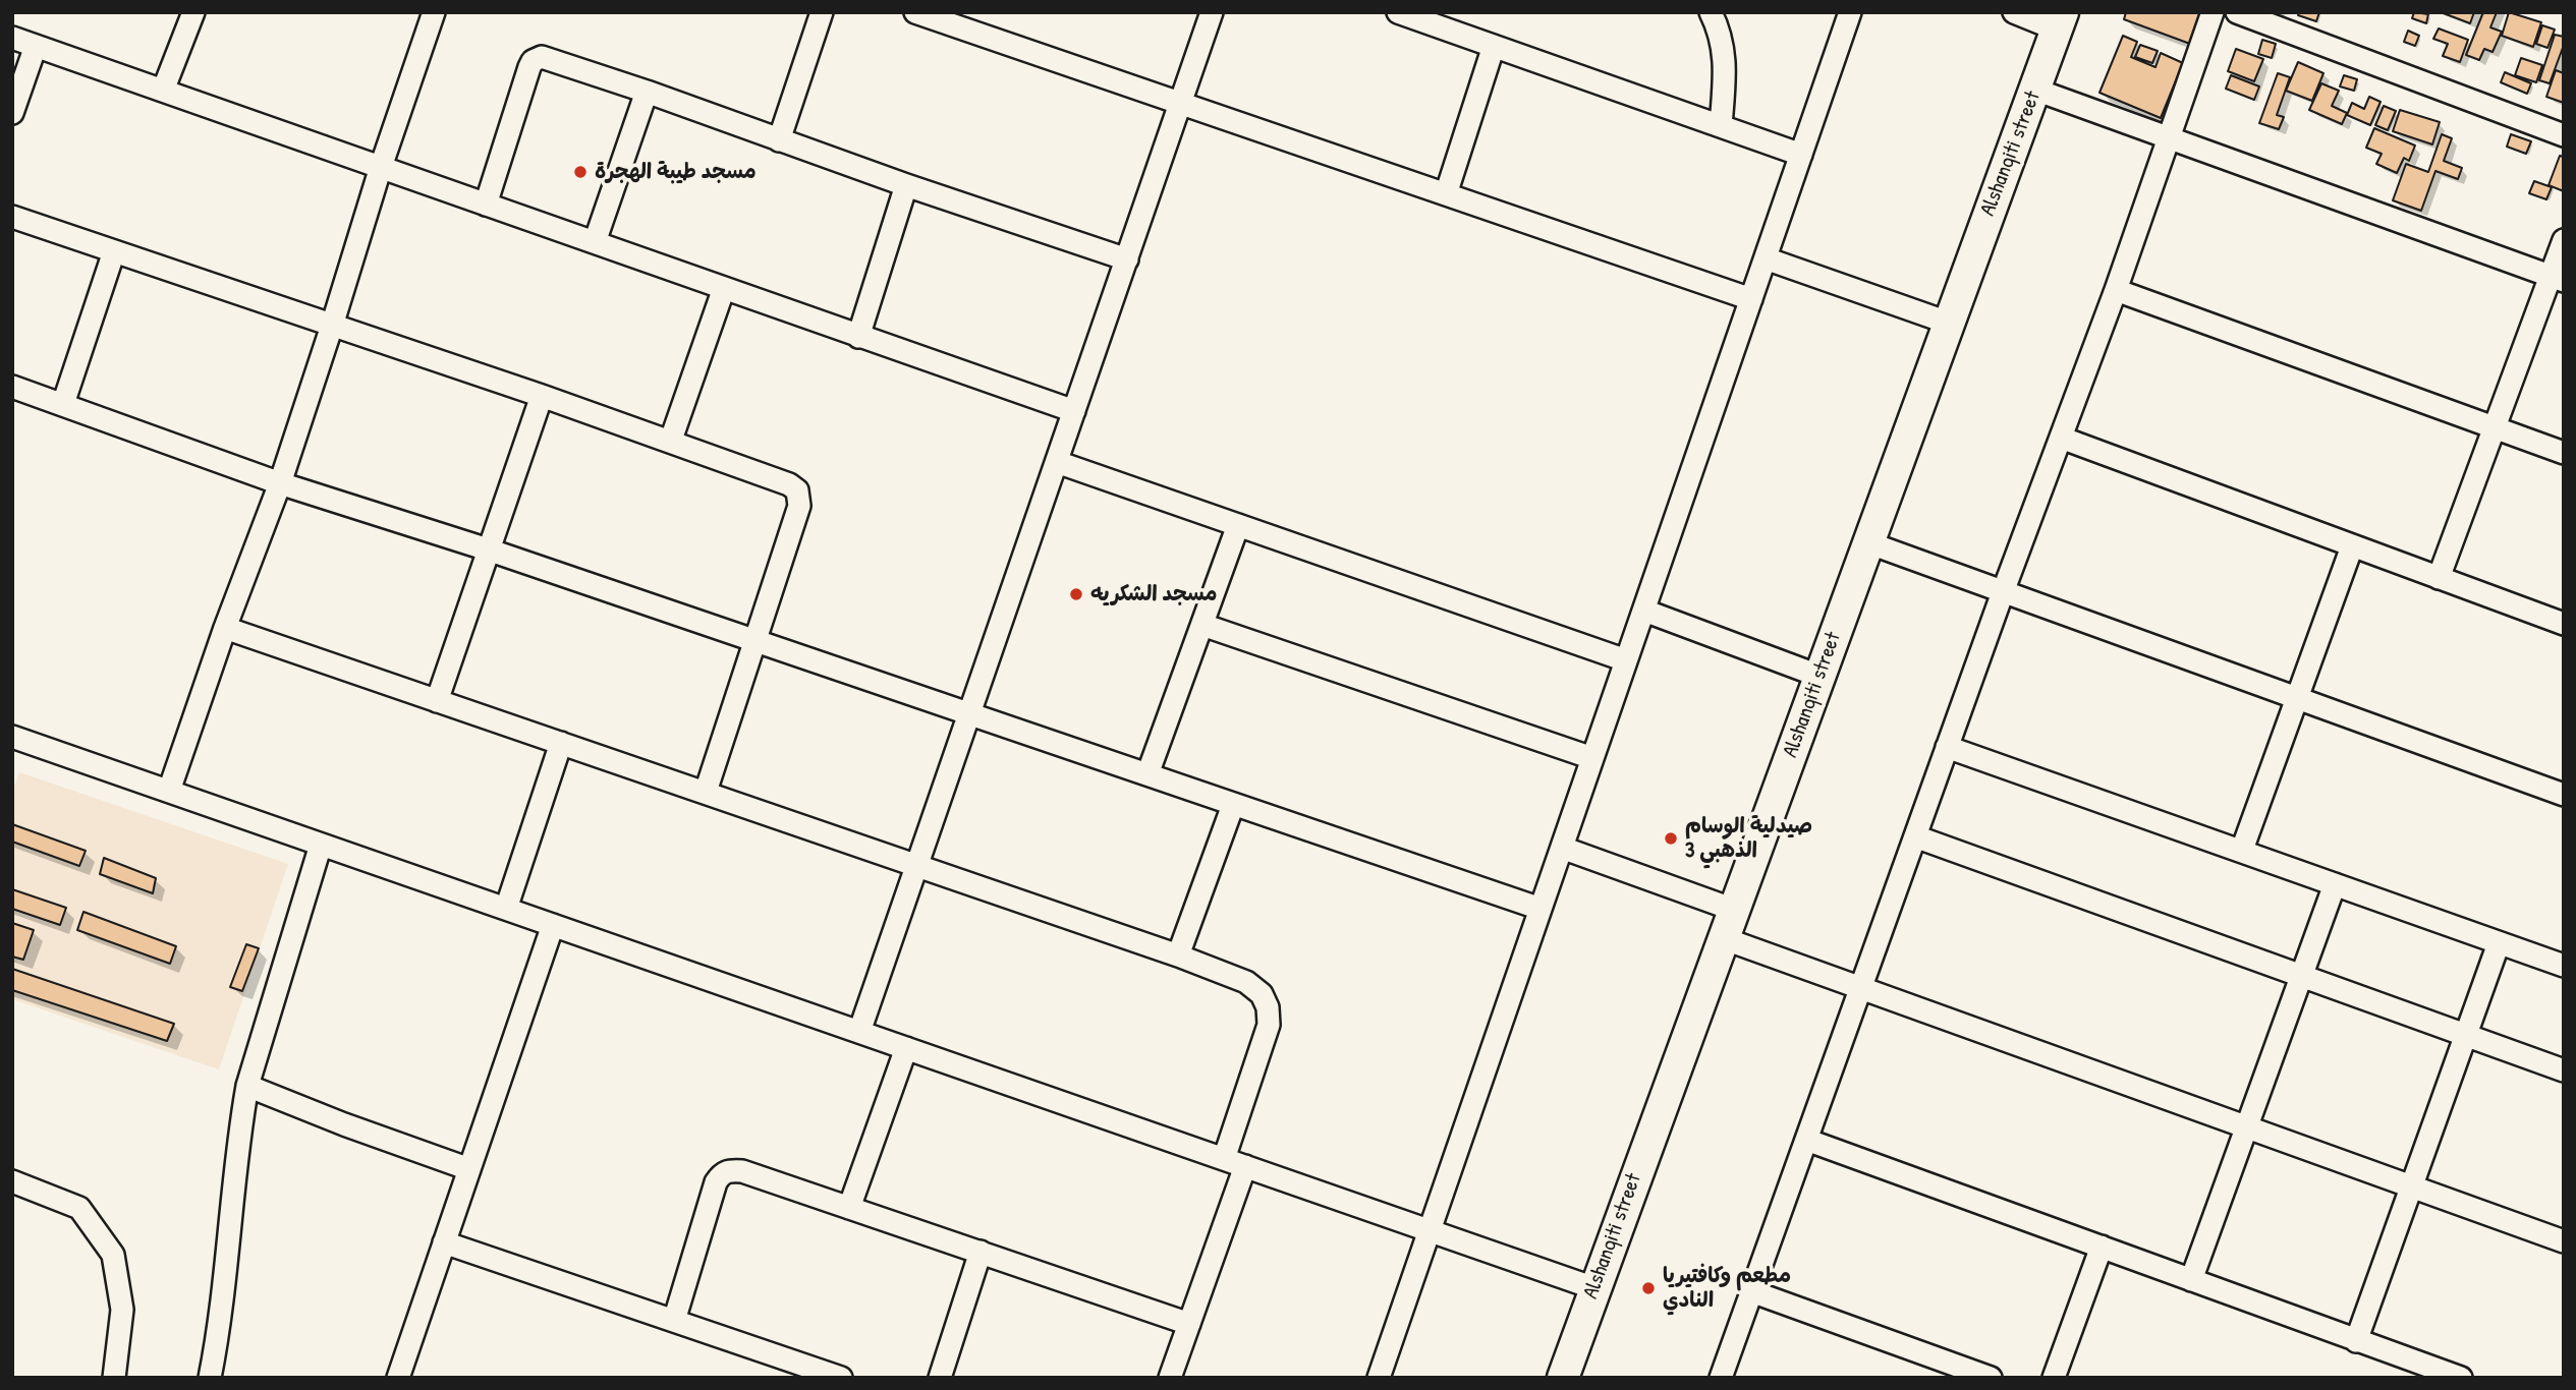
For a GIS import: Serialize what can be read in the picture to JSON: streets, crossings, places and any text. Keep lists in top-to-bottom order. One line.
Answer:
{"streets":{"street":["Alshanqiti street"]},"places":["مسجد طيبة الهجرة","مسجد الشكريه","صيدلية الوسام الذهبي 3","مطعم وكافتيريا النادي"]}
